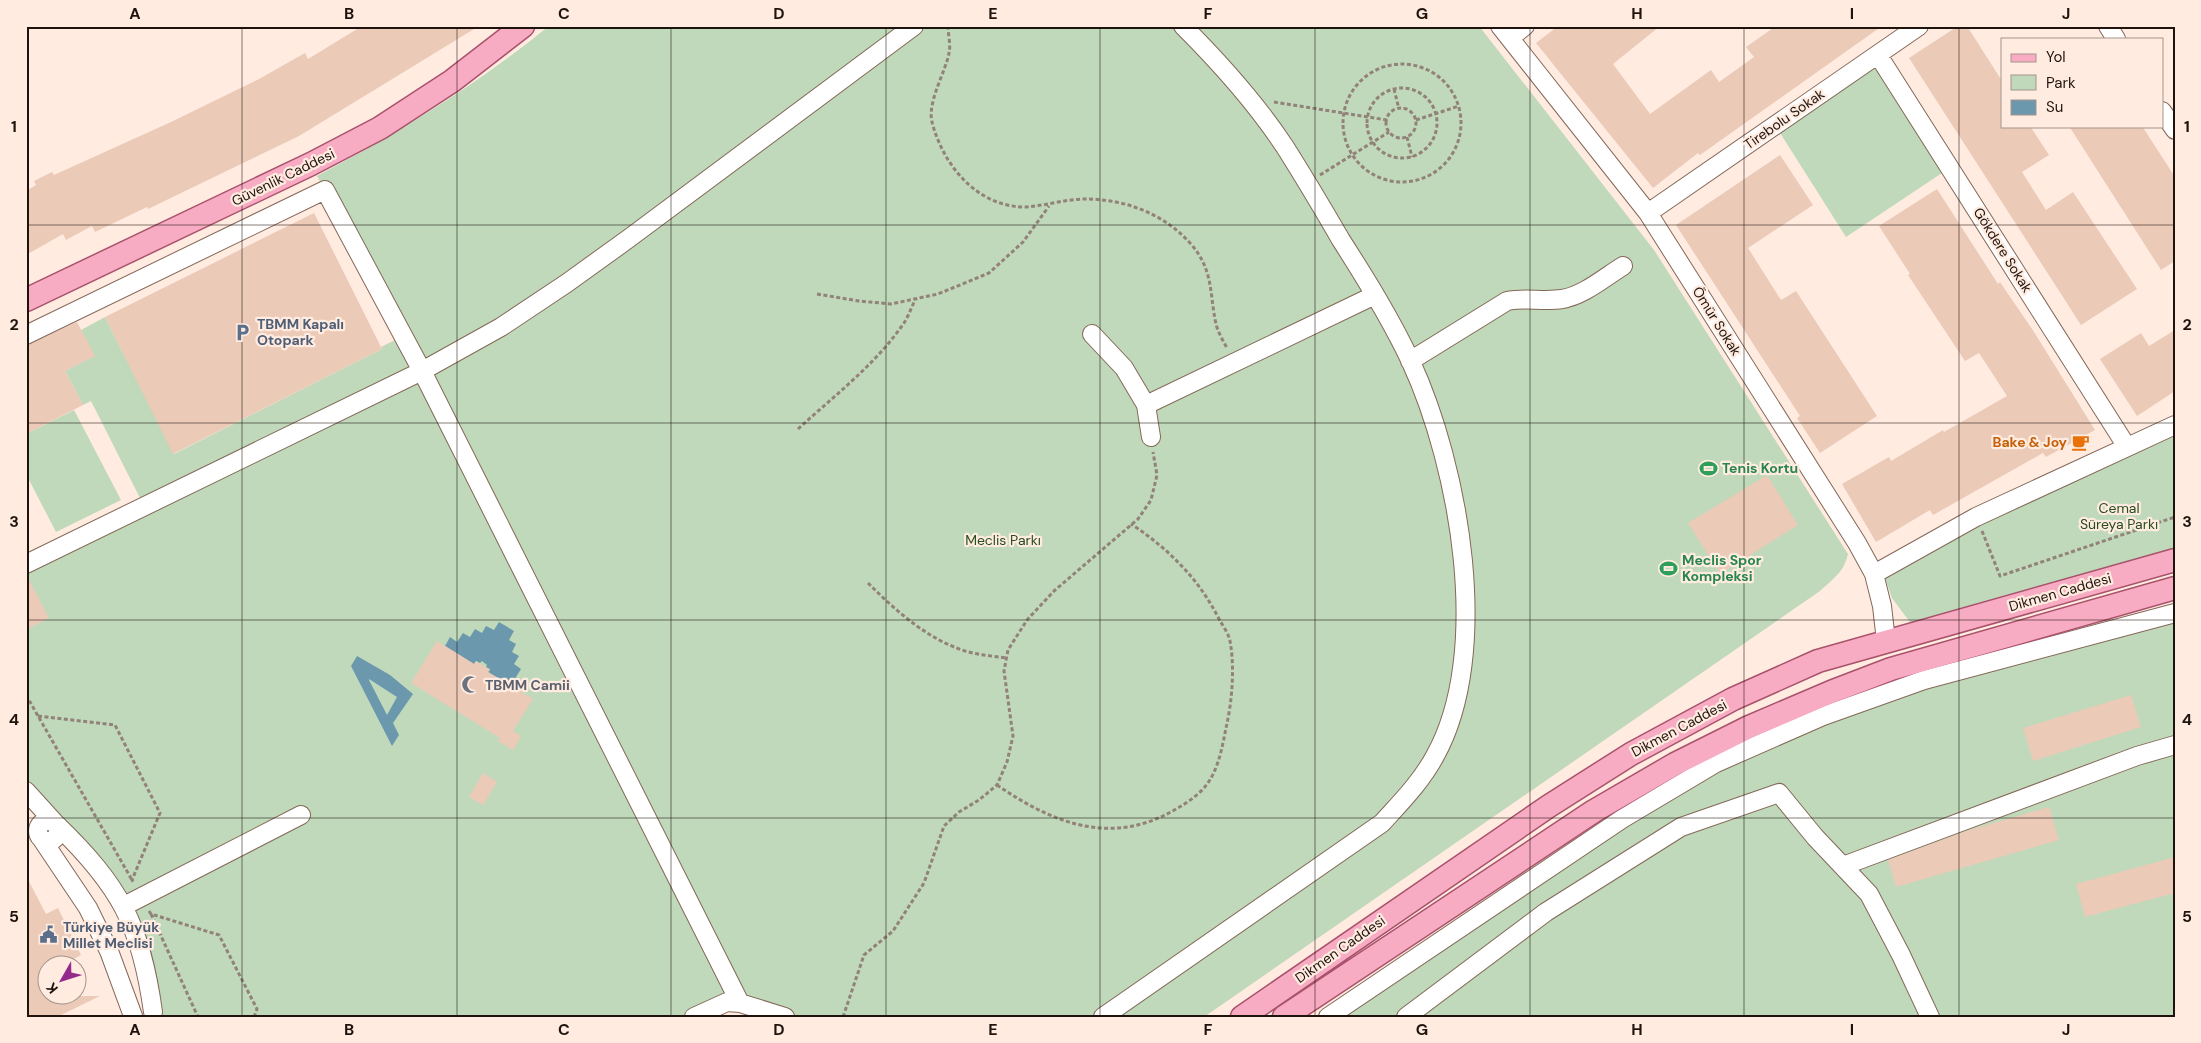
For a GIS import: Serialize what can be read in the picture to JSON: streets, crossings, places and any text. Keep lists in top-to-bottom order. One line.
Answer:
{"streets":{"main road":["Güvenlik Caddesi","Dikmen Caddesi"],"street":["Tirebolu Sokak","Gökdere Sokak","Ömür Sokak"]},"crossings":[["Tirebolu Sokak","Gökdere Sokak"],["Tirebolu Sokak","Ömür Sokak"],["Ömür Sokak","Dikmen Caddesi"]],"parks":["Cemal Süreya Parkı","Meclis Parkı"],"places":{"parking":["TBMM Kapalı Otopark"],"cafe":["Bake & Joy"],"sports":["Tenis Kortu","Meclis Spor Kompleksi"],"mosque":["TBMM Camii"],"public building":["Türkiye Büyük Millet Meclisi"]},"legend":["Yol","Park","Su"],"north":"bottom left","grid":{"columns":["A","B","C","D","E","F","G","H","I","J"],"rows":["1","2","3","4","5"]}}
